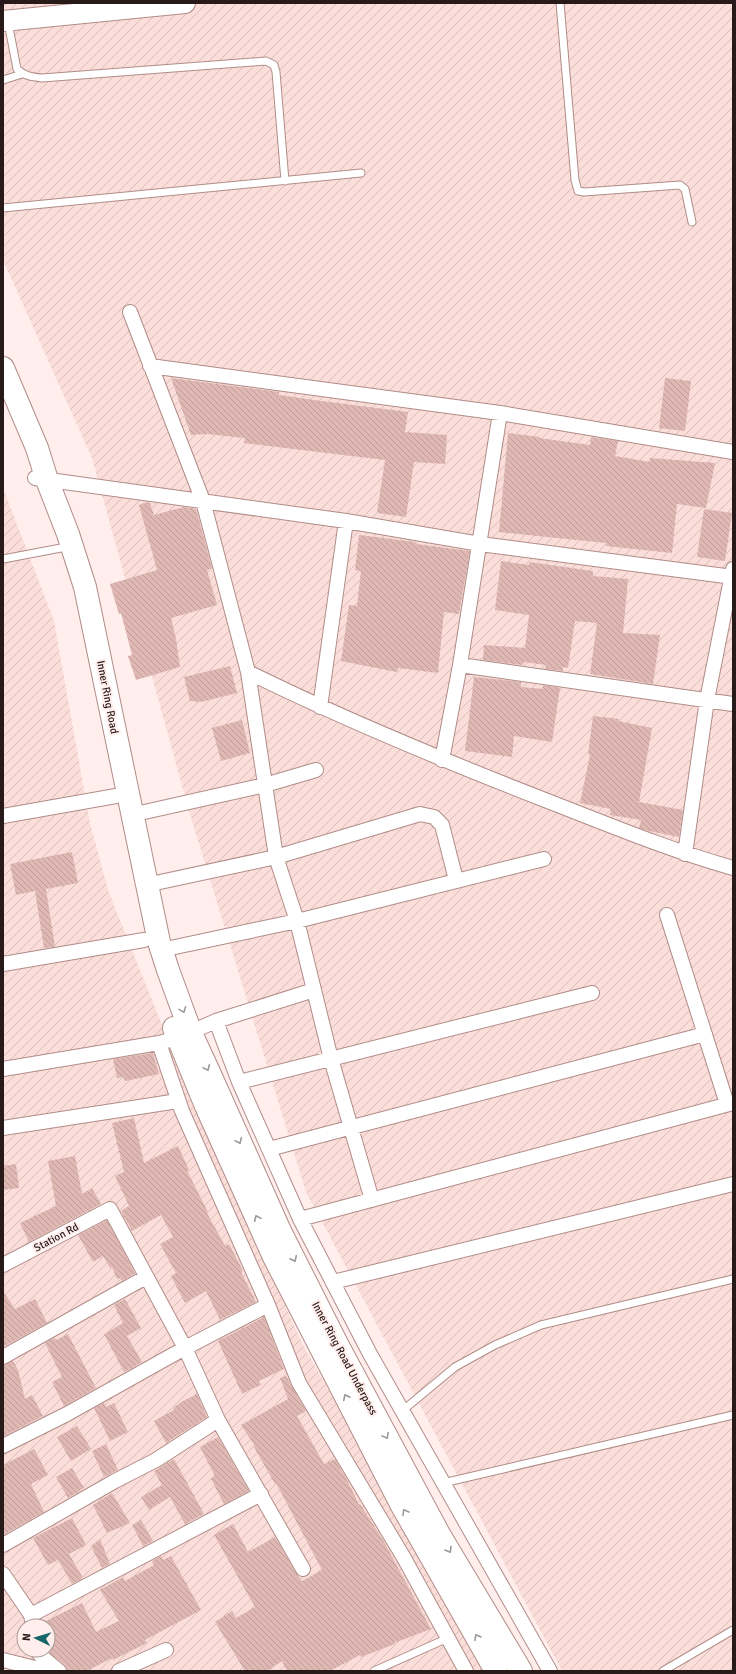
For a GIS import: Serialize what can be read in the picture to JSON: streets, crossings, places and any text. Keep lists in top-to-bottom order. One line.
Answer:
{"streets":{"main road":["Inner Ring Road","Inner Ring Road Underpass"],"street":["Station Rd"]},"crossings":[["Inner Ring Road","Inner Ring Road Underpass"]],"north":"left"}
